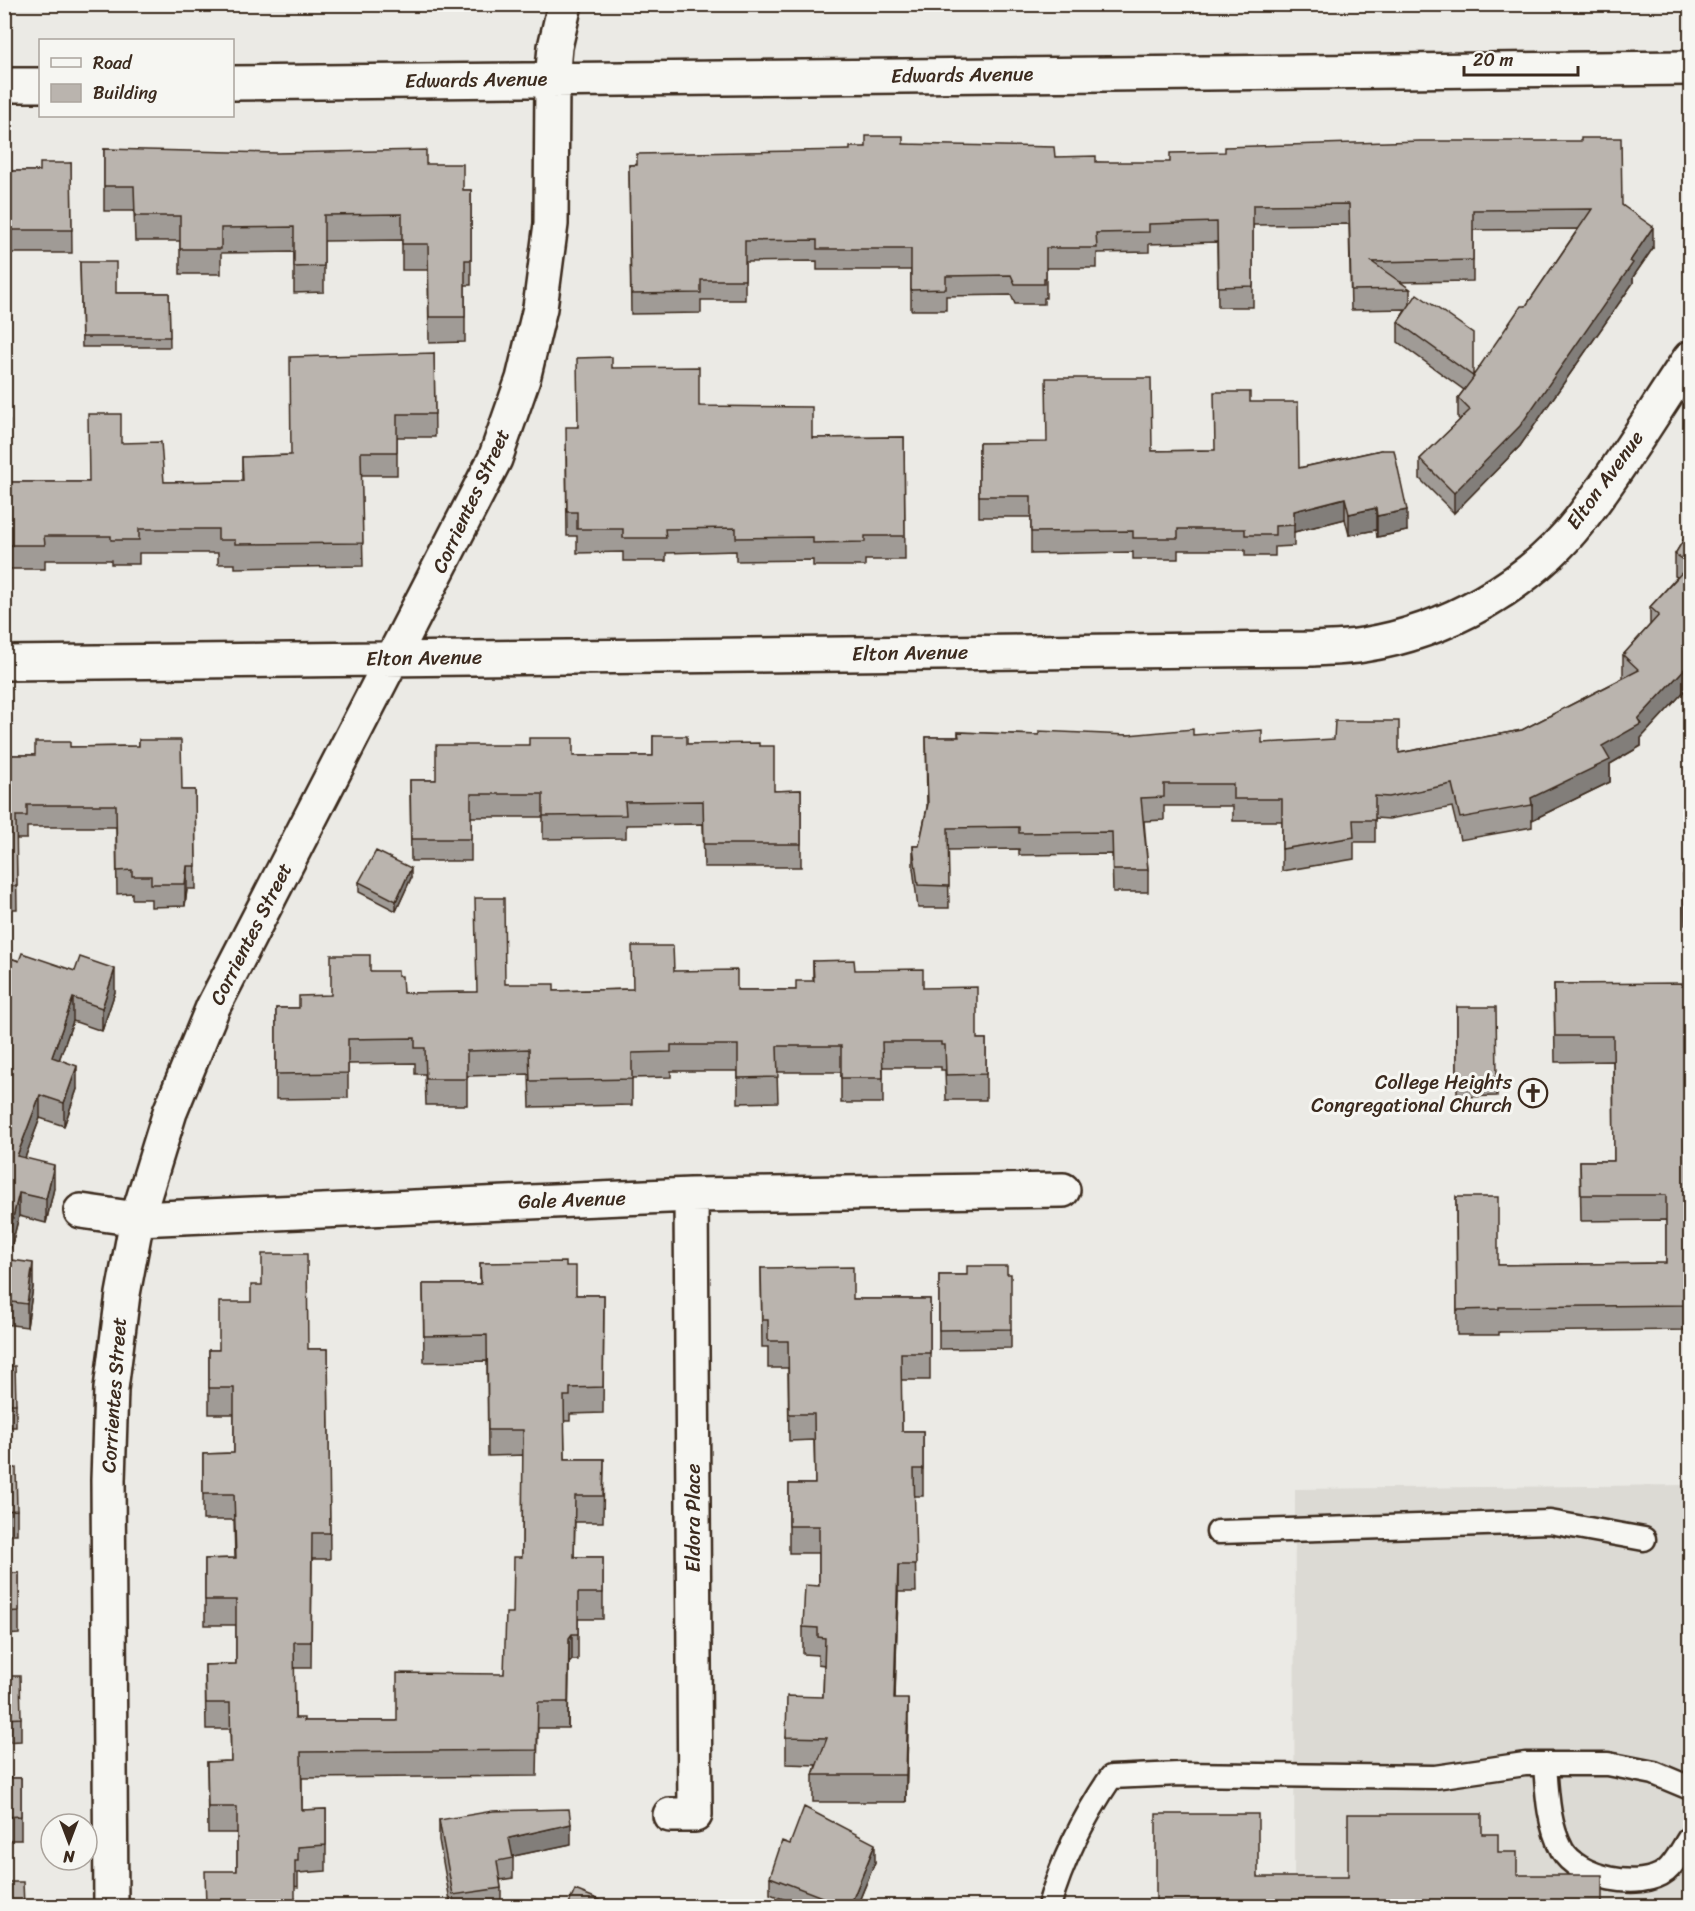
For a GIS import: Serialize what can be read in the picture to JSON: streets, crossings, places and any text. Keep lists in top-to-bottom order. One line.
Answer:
{"streets":{"street":["Edwards Avenue","Elton Avenue","Corrientes Street","Gale Avenue","Eldora Place"]},"crossings":[["Edwards Avenue","Corrientes Street"],["Elton Avenue","Corrientes Street"],["Corrientes Street","Gale Avenue"],["Gale Avenue","Eldora Place"]],"places":{"church":["College Heights Congregational Church"]},"legend":["Road","Building"],"scale_bar":"20 m","north":"bottom"}
